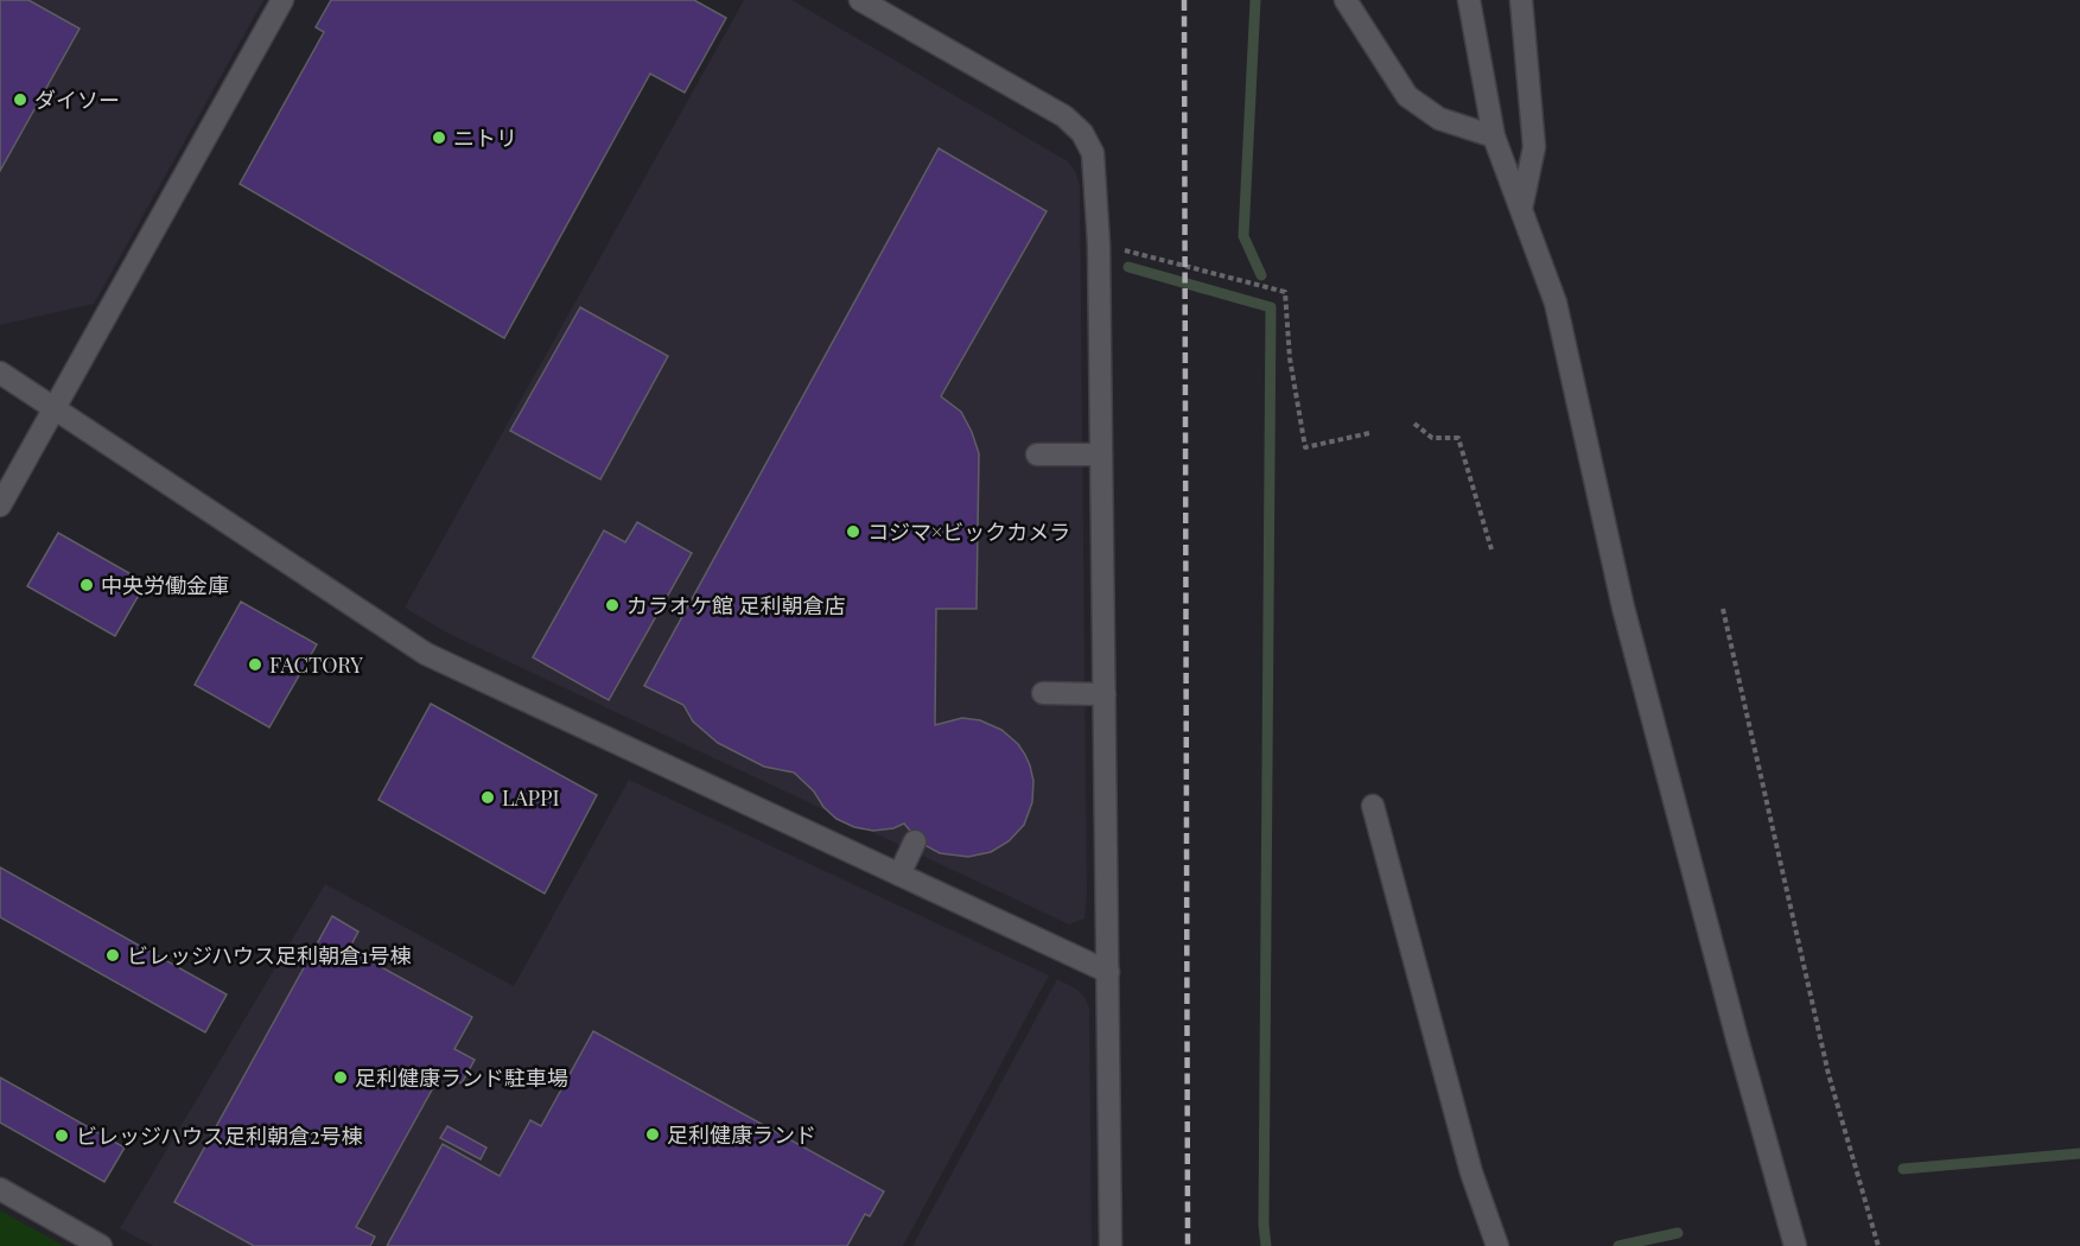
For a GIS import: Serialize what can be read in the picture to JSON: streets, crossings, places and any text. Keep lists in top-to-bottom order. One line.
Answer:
{"places":["ダイソー","ニトリ","コジマ×ビックカメラ","中央労働金庫","カラオケ館 足利朝倉店","FACTORY","LAPPI","ビレッジハウス足利朝倉1号棟","足利健康ランド駐車場","足利健康ランド","ビレッジハウス足利朝倉2号棟"]}
